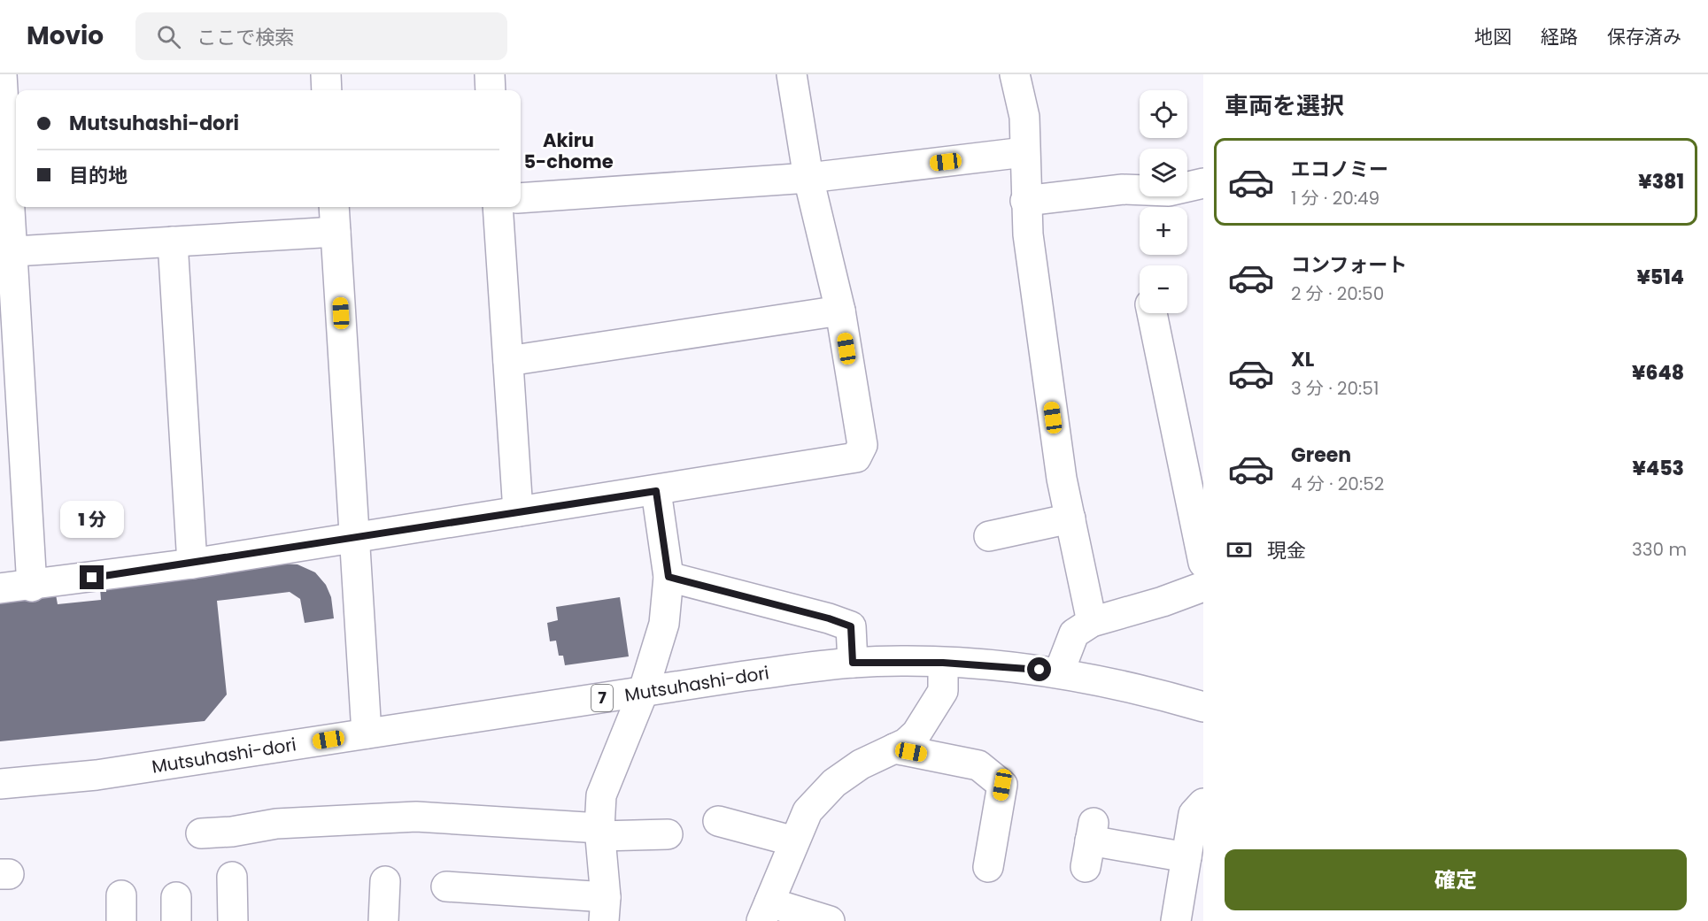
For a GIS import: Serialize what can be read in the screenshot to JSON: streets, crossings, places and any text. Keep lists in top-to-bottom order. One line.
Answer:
{"streets":{"street":["Mutsuhashi-dori","7"]},"districts":["Akiru 5-chome"],"page":{"header":"Movio","search":"ここで検索","nav":["地図","経路","保存済み"],"heading":"車両を選択","map_buttons":["+","−"],"banner":["Mutsuhashi-dori","目的地"],"list":[{"name":"エコノミー","note":"1 分 · 20:49","value":"¥381"},{"name":"コンフォート","note":"2 分 · 20:50","value":"¥514"},{"name":"XL","note":"3 分 · 20:51","value":"¥648"},{"name":"Green","note":"4 分 · 20:52","value":"¥453"}],"bubble":"1 分","pay":["現金","330 m"],"buttons":"確定"}}
